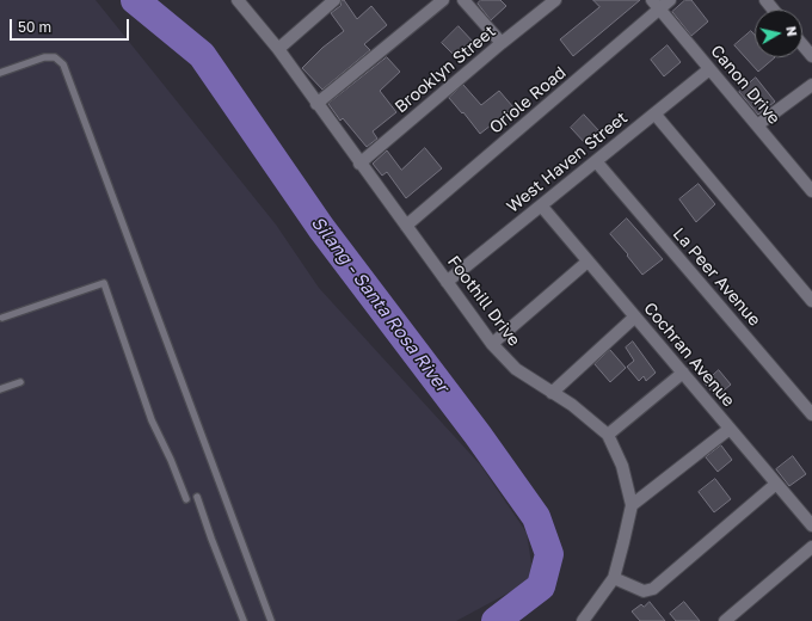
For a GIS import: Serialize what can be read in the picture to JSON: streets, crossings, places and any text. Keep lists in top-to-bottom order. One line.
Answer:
{"streets":{"street":["Brooklyn Street","Canon Drive","Oriole Road","West Haven Street","La Peer Avenue","Foothill Drive","Cochran Avenue"]},"crossings":[["Brooklyn Street","Foothill Drive"],["Canon Drive","Oriole Road"],["Canon Drive","West Haven Street"],["Oriole Road","Foothill Drive"],["West Haven Street","La Peer Avenue"],["West Haven Street","Foothill Drive"],["West Haven Street","Cochran Avenue"]],"water":["Silang - Santa Rosa River"],"scale_bar":"50 m","north":"right"}
